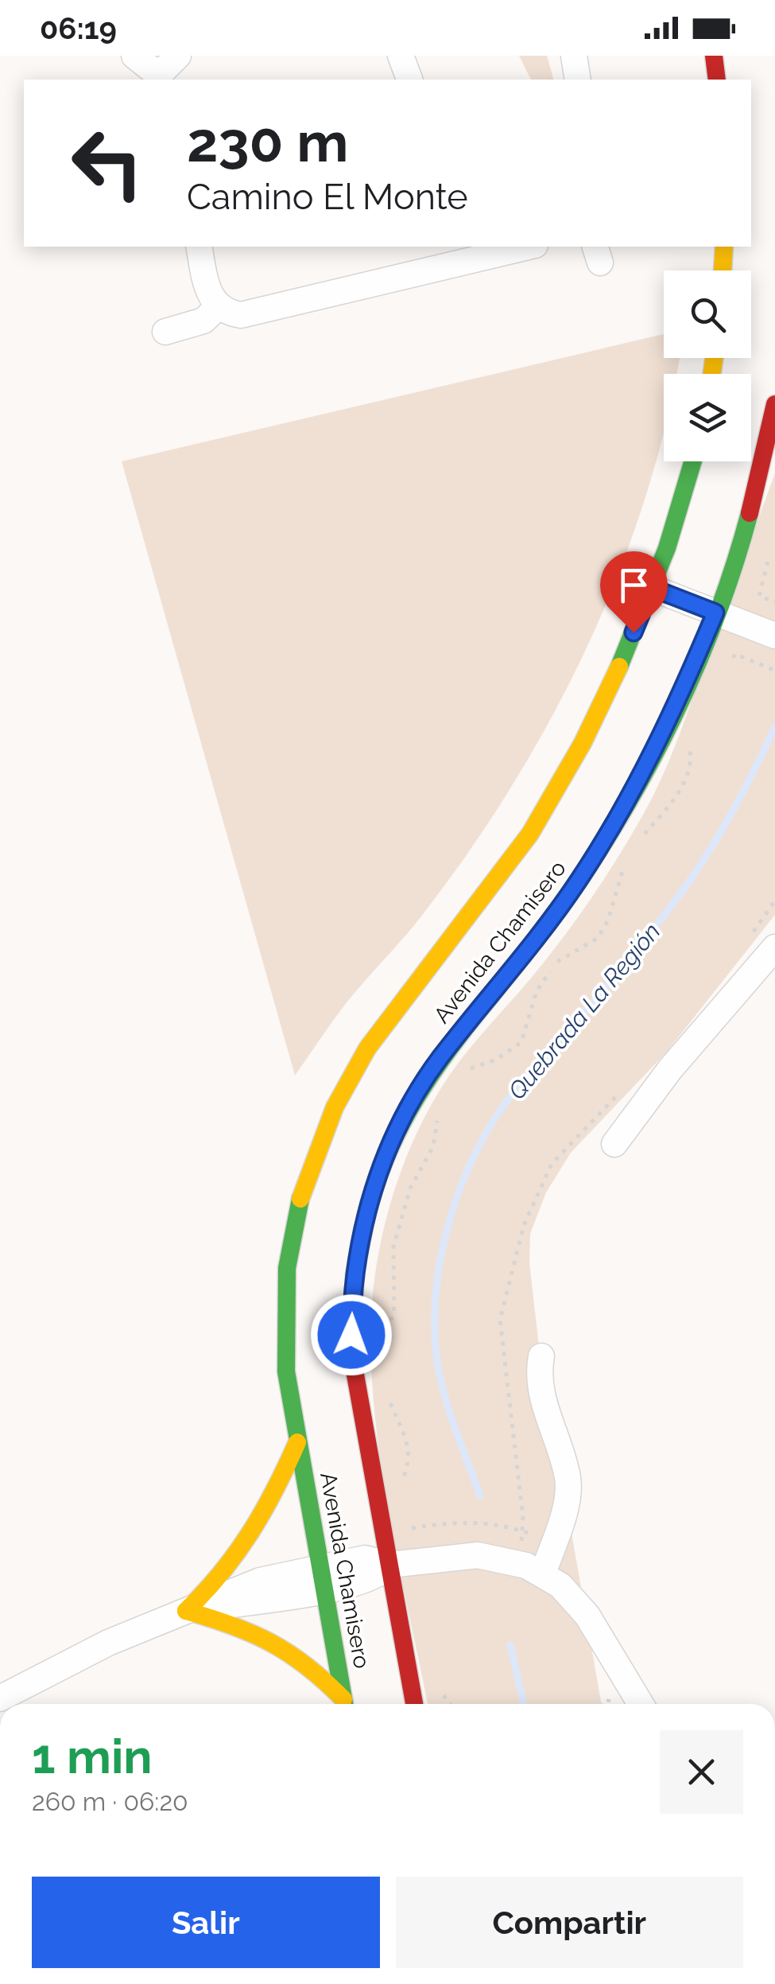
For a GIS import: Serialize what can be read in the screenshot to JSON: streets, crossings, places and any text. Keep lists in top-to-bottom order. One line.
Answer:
{"streets":{"street":["Avenida Chamisero"]},"water":["Quebrada La Región"],"page":{"status":"06:19","turn":["230 m","Camino El Monte"],"heading":["1 min","260 m · 06:20"],"buttons":["Salir","Compartir"]}}
